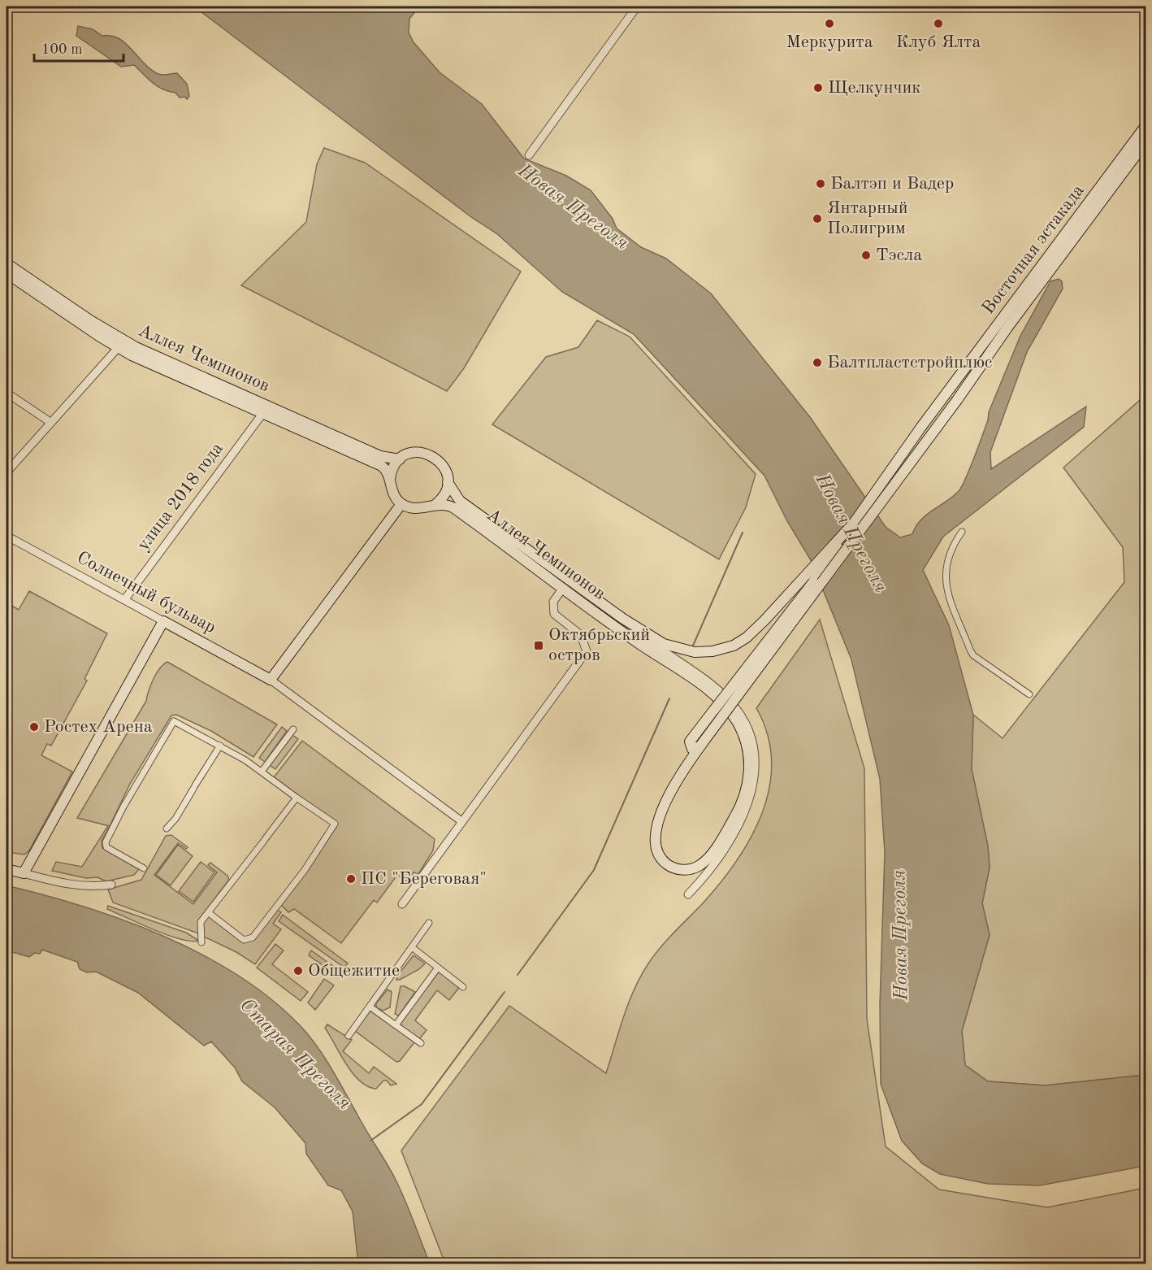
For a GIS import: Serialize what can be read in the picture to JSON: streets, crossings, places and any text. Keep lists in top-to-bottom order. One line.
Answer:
{"streets":{"main road":["Восточная эстакада","Аллея Чемпионов","Солнечный бульвар"],"street":["улица 2018 года"]},"crossings":[["Восточная эстакада","Аллея Чемпионов"],["Аллея Чемпионов","улица 2018 года"],["улица 2018 года","Солнечный бульвар"]],"water":["Новая Преголя","Старая Преголя"],"places":{"other":["Меркурита","Клуб Ялта","Щелкунчик","Балтэп и Вадер","Янтарный Полигрим","Тэсла","Балтпластстройплюс","Ростех Арена","ПС \"Береговая\"","Общежитие"],"transit":["Октябрьский остров"]},"scale_bar":"100 m"}
